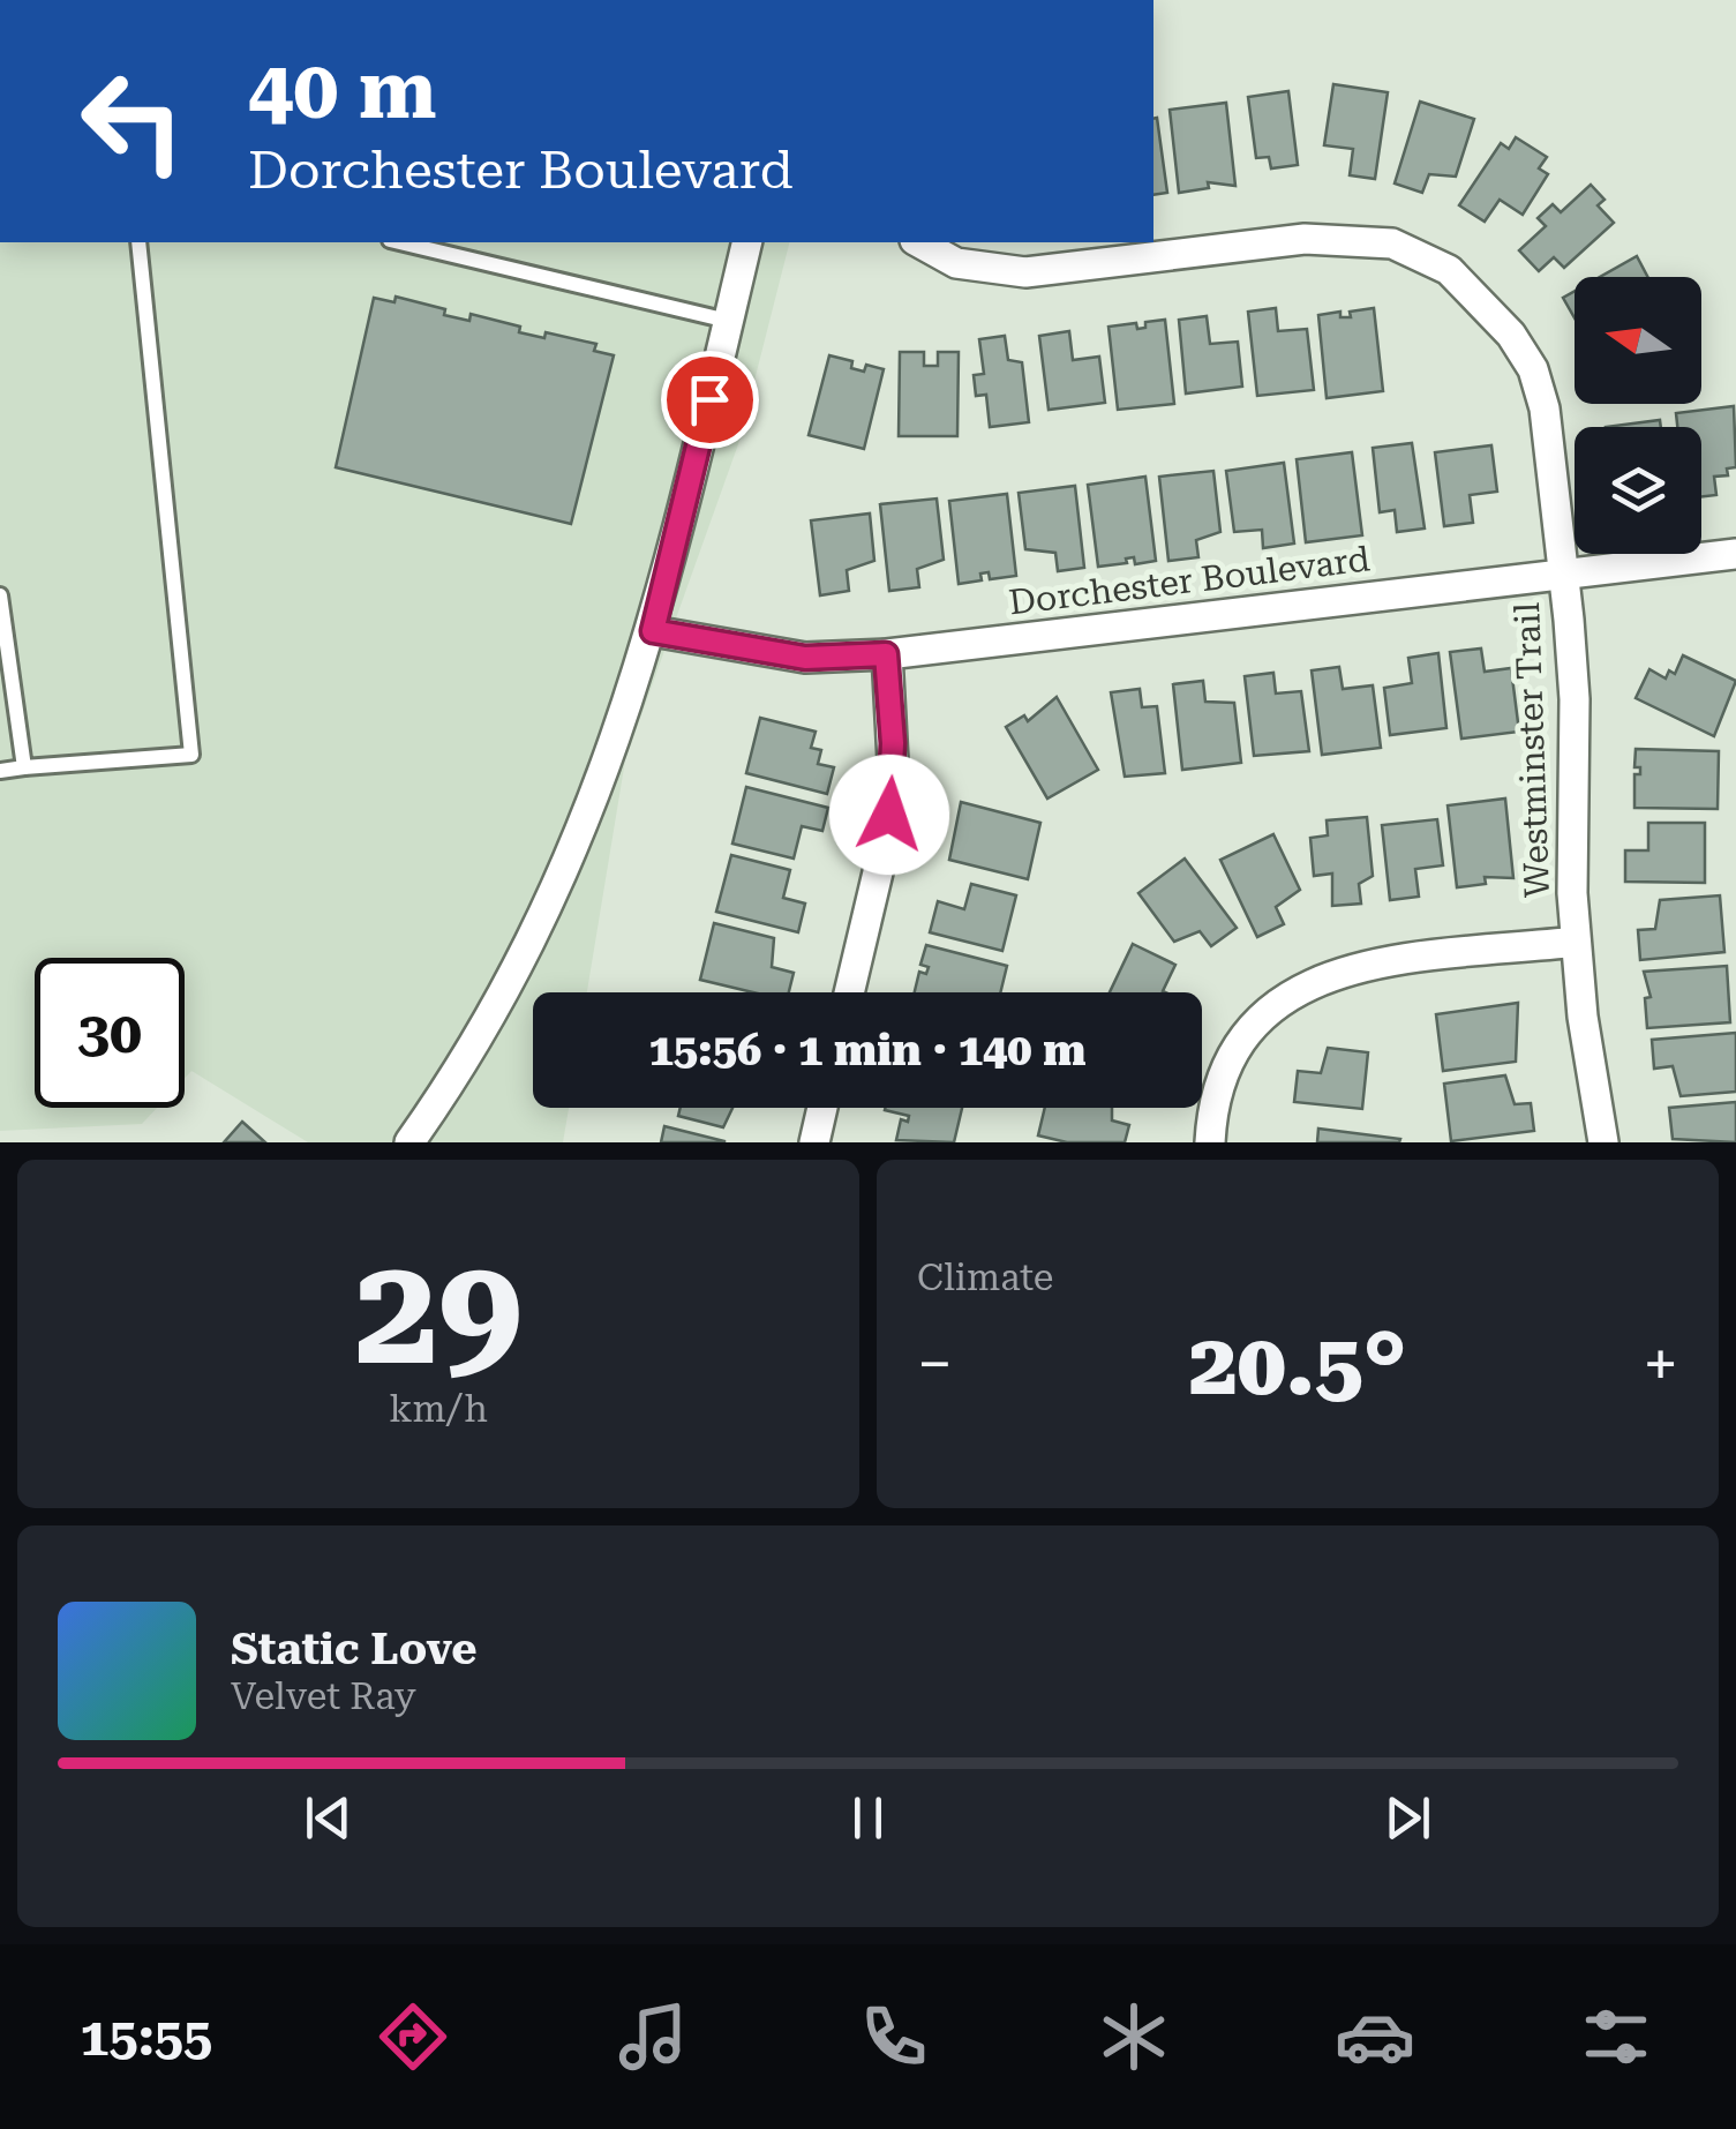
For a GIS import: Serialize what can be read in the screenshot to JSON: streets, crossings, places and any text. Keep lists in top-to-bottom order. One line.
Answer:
{"streets":{"street":["Dorchester Boulevard","Westminster Trail"]},"crossings":[["Dorchester Boulevard","Westminster Trail"]],"north":"left","page":{"turn":["40 m","Dorchester Boulevard"],"limit":"30","trip":"15:56 · 1 min · 140 m","tile":[["29","km/h"],"Climate"],"heat":["−","20.5°","+"],"song":["Static Love","Velvet Ray"],"tabs":"15:55"}}
